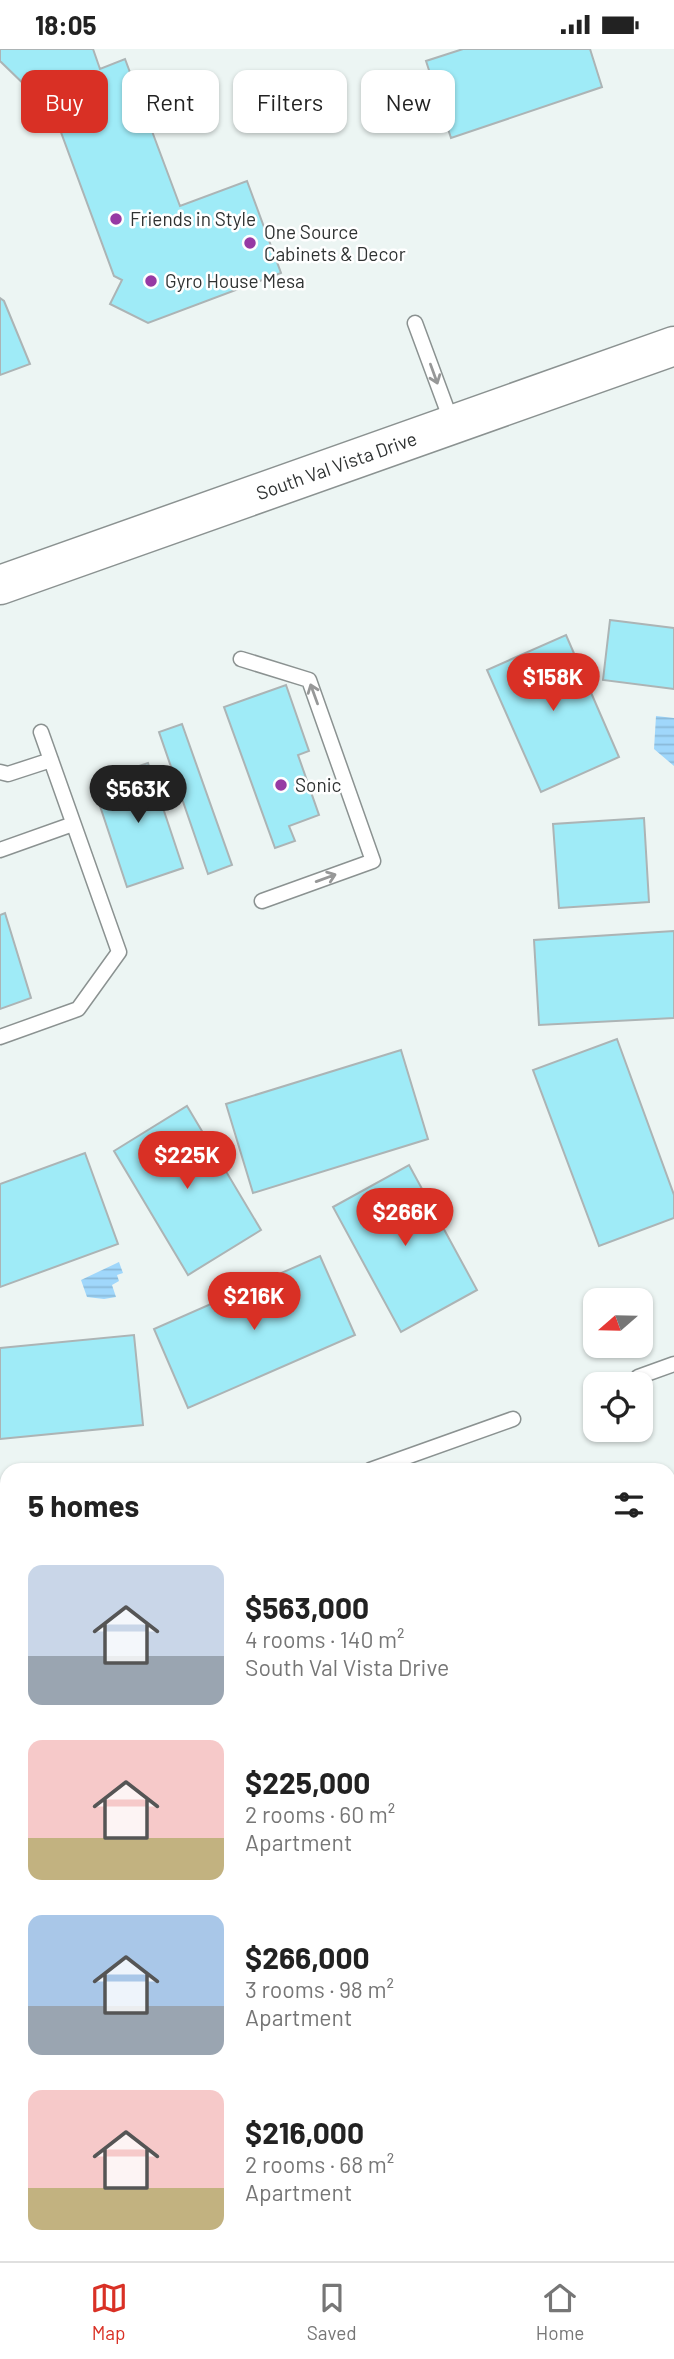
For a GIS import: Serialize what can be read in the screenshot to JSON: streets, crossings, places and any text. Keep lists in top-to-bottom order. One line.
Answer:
{"streets":{"main road":["South Val Vista Drive"]},"places":["Friends in Style","One Source Cabinets & Decor","Gyro House Mesa","Sonic"],"north":"left","page":{"status":"18:05","chip":["Buy","Rent","Filters","New"],"price":["$158K","$563K","$225K","$266K","$216K"],"heading":"5 homes","list":[{"name":"$563,000","note":"4 rooms · 140 m² · South Val Vista Drive"},{"name":"$225,000","note":"2 rooms · 60 m² · Apartment"},{"name":"$266,000","note":"3 rooms · 98 m² · Apartment"},{"name":"$216,000","note":"2 rooms · 68 m² · Apartment"}],"tabs":["Map","Saved","Home"]}}
